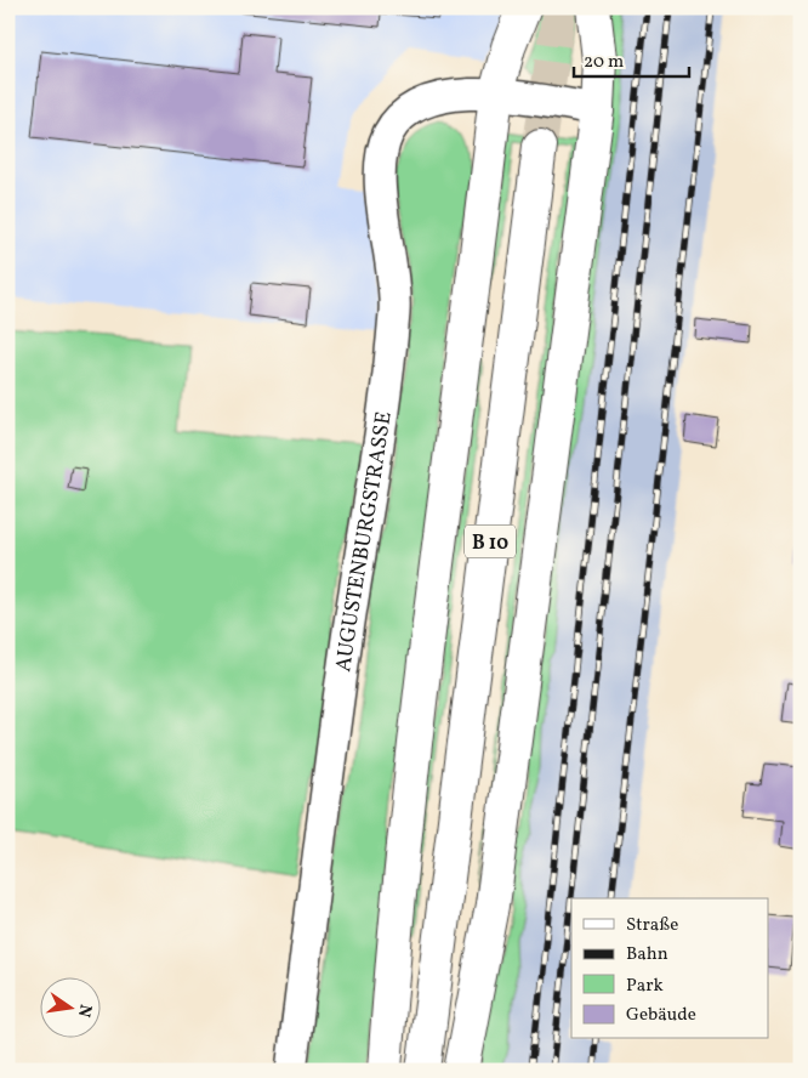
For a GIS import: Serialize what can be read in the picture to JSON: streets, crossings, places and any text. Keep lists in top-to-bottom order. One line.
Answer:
{"streets":{"main road":["B 10"],"street":["AUGUSTENBURGSTRASSE"]},"legend":["Straße","Bahn","Park","Gebäude"],"scale_bar":"20 m","north":"right"}
